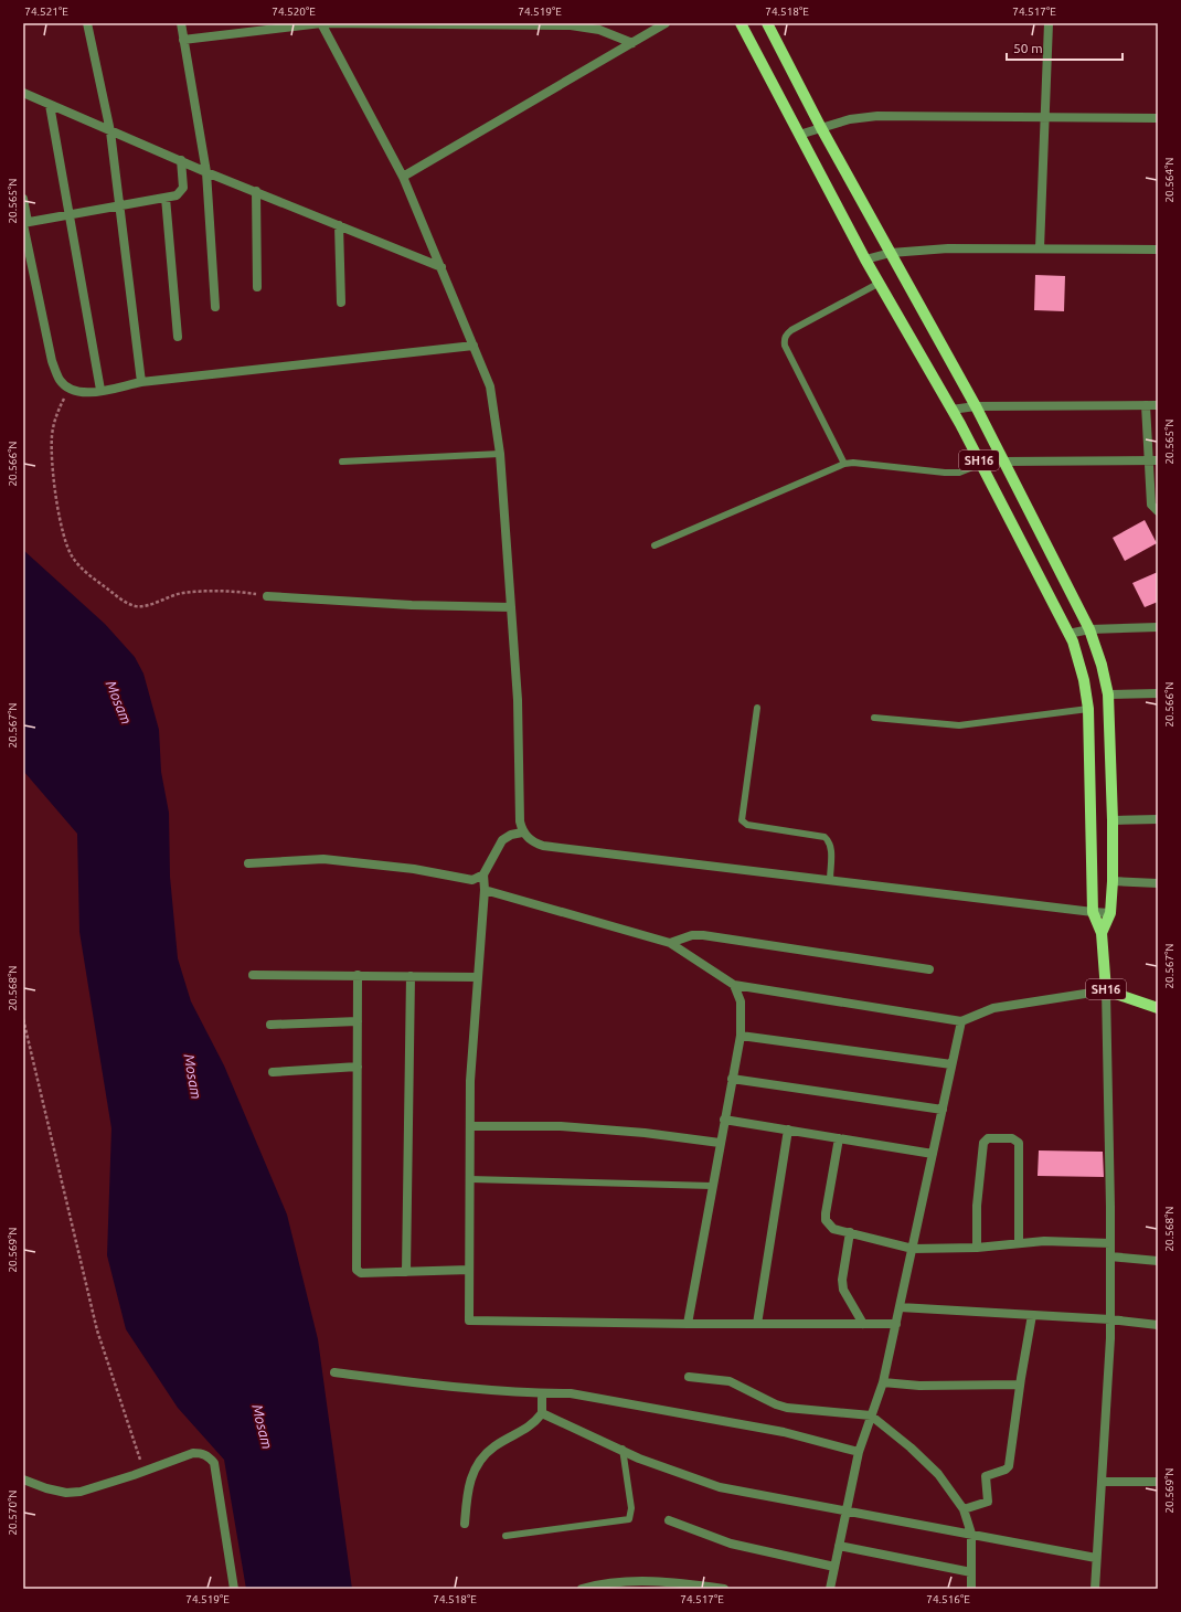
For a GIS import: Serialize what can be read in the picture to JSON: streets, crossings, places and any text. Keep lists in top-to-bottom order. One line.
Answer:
{"streets":{"main road":["SH16"]},"water":["Mosam"],"scale_bar":"50 m","coordinates":["74.521°E","74.520°E","74.519°E","74.518°E","74.517°E","20.564°N","20.565°N","20.566°N","20.567°N","20.568°N","20.569°N","20.570°N","74.516°E"]}
